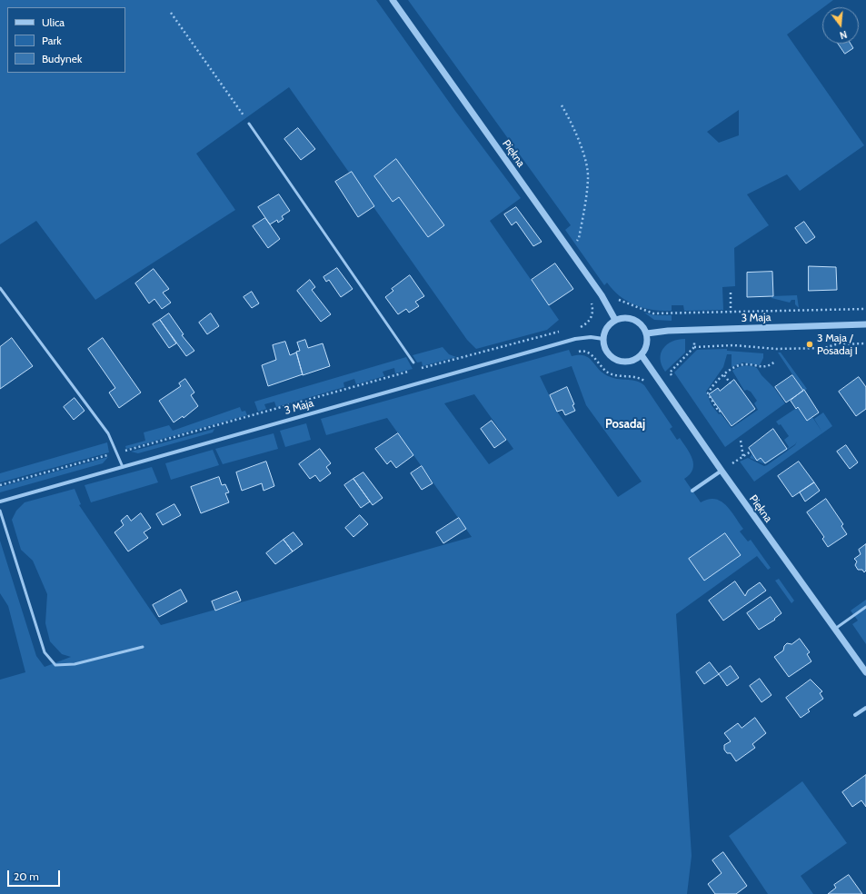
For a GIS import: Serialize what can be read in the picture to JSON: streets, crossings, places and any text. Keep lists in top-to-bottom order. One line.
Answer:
{"streets":{"street":["Piękna","3 Maja"]},"crossings":[["Piękna","3 Maja"]],"districts":["Posadaj"],"places":["3 Maja / Posadaj I"],"legend":["Ulica","Park","Budynek"],"scale_bar":"20 m","north":"bottom"}
